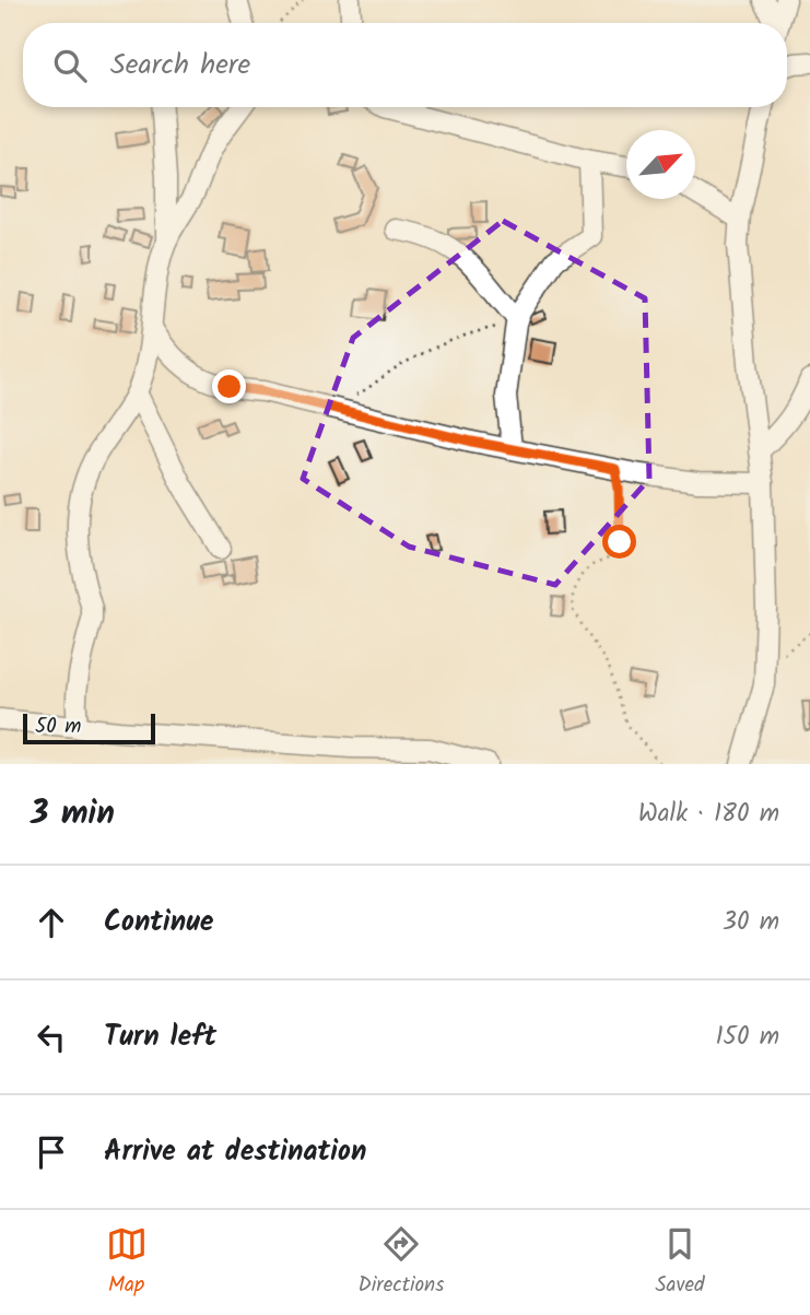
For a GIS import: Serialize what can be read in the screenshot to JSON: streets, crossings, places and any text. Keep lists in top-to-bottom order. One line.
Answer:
{"scale_bar":"50 m","north":"top right","page":{"search":"Search here","scale":"50 m","heading":["3 min","Walk · 180 m"],"list":[["Continue","30 m"],["Turn left","150 m"],"Arrive at destination"],"nav":["Map","Directions","Saved"]}}
